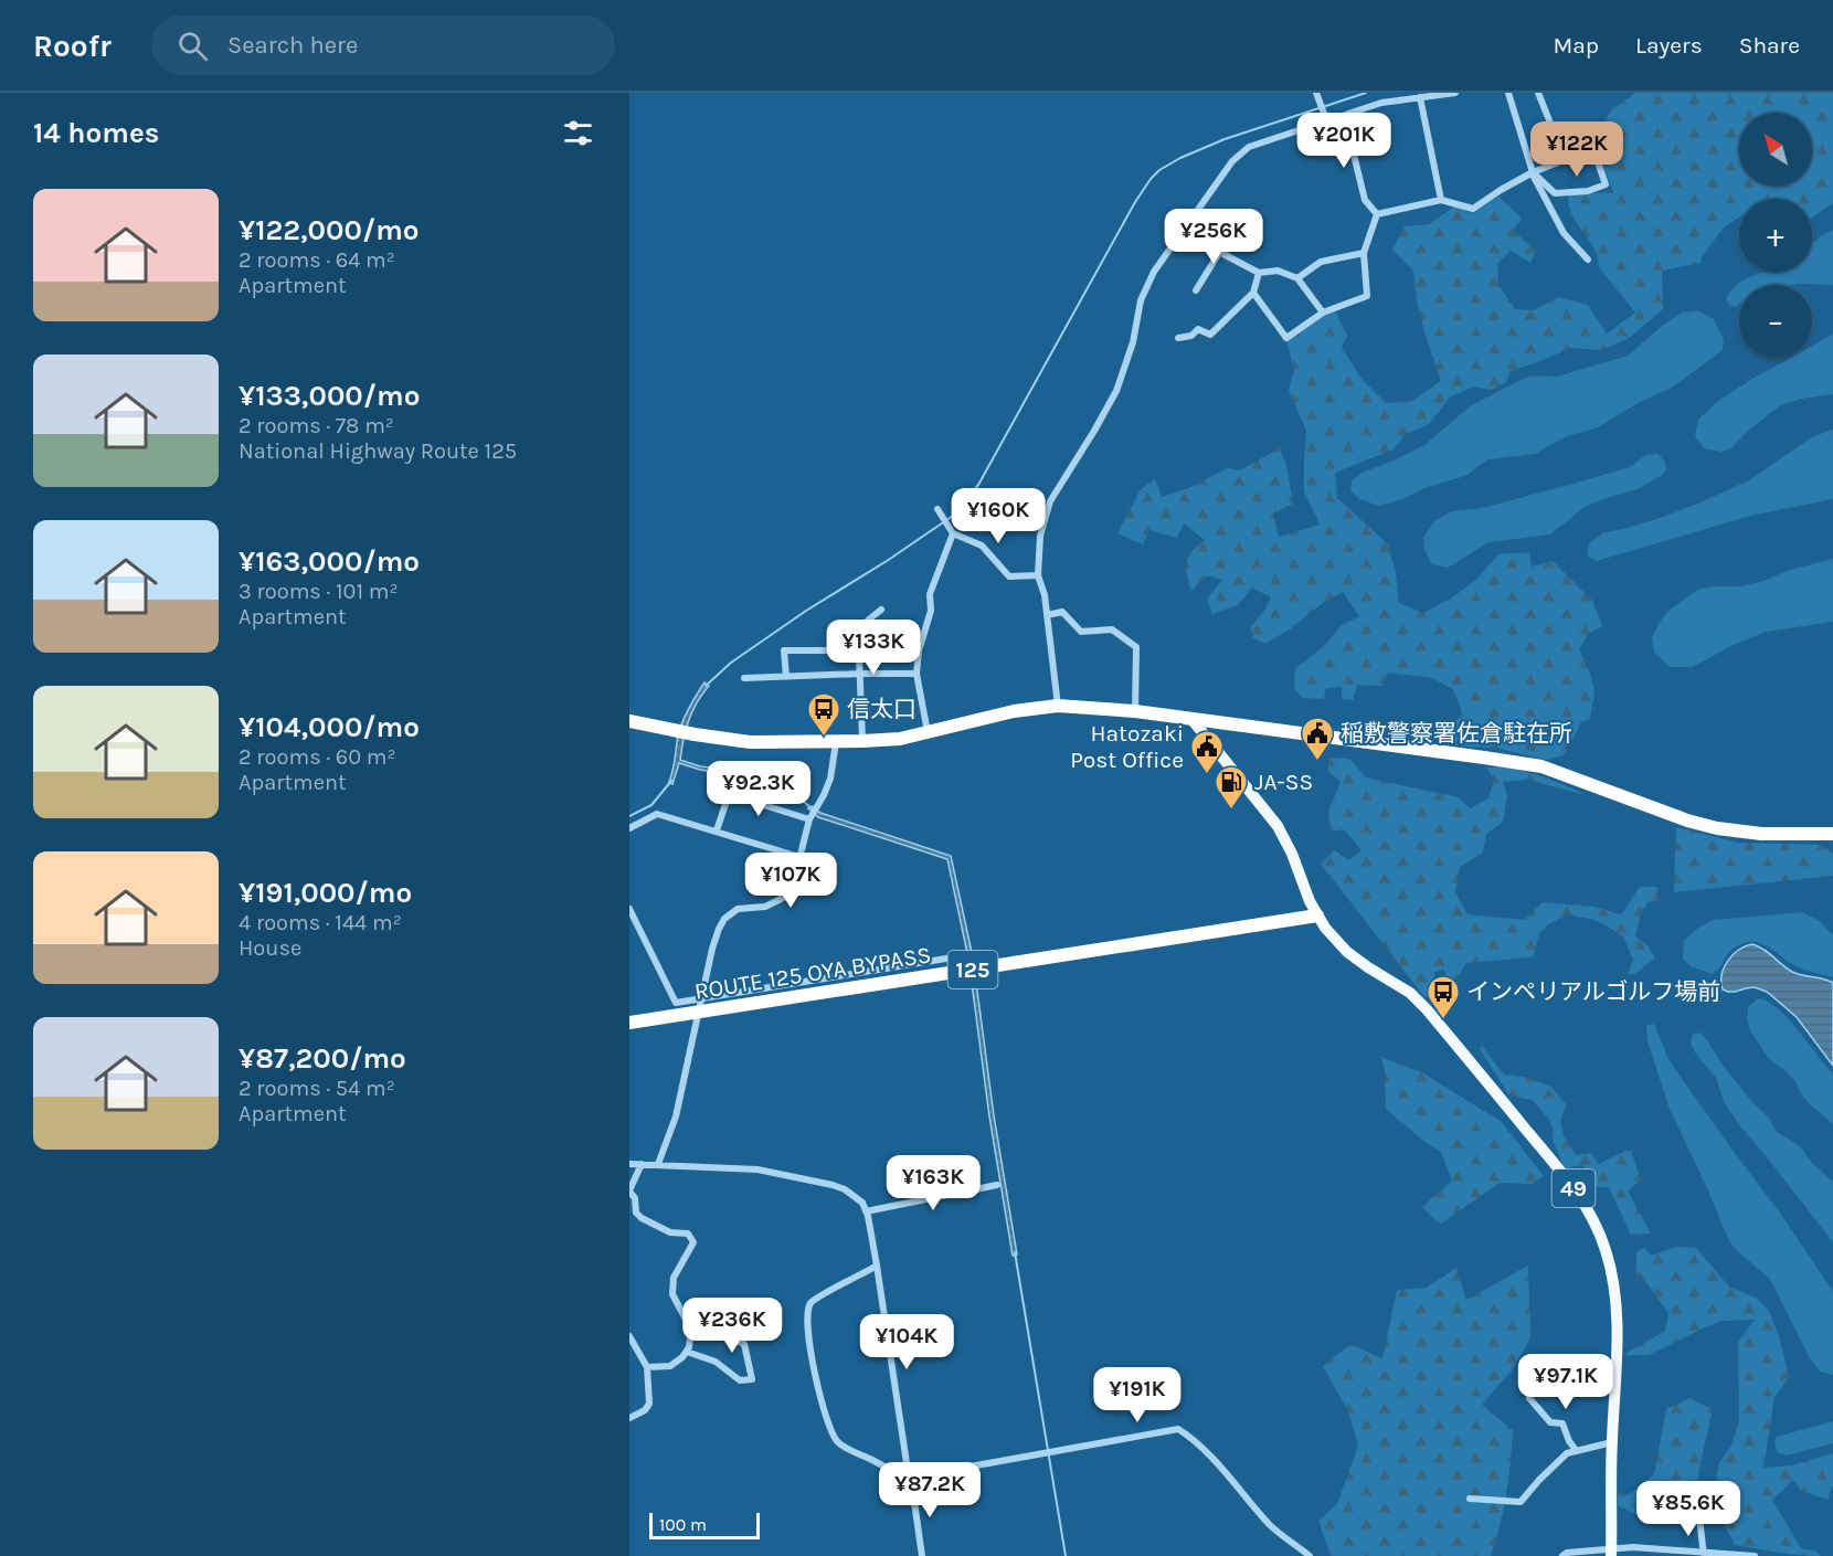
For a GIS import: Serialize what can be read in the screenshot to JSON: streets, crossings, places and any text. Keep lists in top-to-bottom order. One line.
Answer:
{"streets":{"highway":["125","ROUTE 125 OYA BYPASS"],"main road":["49"]},"crossings":[["ROUTE 125 OYA BYPASS","49"]],"places":{"bus stop":["信太口","インペリアルゴルフ場前"],"public building":["稲敷警察署佐倉駐在所","Hatozaki Post Office"],"fuel station":["JA-SS"]},"scale_bar":"100 m","north":"top left","page":{"header":"Roofr","search":"Search here","nav":["Map","Layers","Share"],"heading":"14 homes","map_buttons":["+","−"],"price":["¥201K","¥122K","¥256K","¥160K","¥133K","¥92.3K","¥107K","¥163K","¥236K","¥104K","¥97.1K","¥191K","¥87.2K","¥85.6K"],"list":[{"name":"¥122,000/mo","note":"2 rooms · 64 m² · Apartment"},{"name":"¥133,000/mo","note":"2 rooms · 78 m² · National Highway Route 125"},{"name":"¥163,000/mo","note":"3 rooms · 101 m² · Apartment"},{"name":"¥104,000/mo","note":"2 rooms · 60 m² · Apartment"},{"name":"¥191,000/mo","note":"4 rooms · 144 m² · House"},{"name":"¥87,200/mo","note":"2 rooms · 54 m² · Apartment"}],"scale":"100 m"}}
